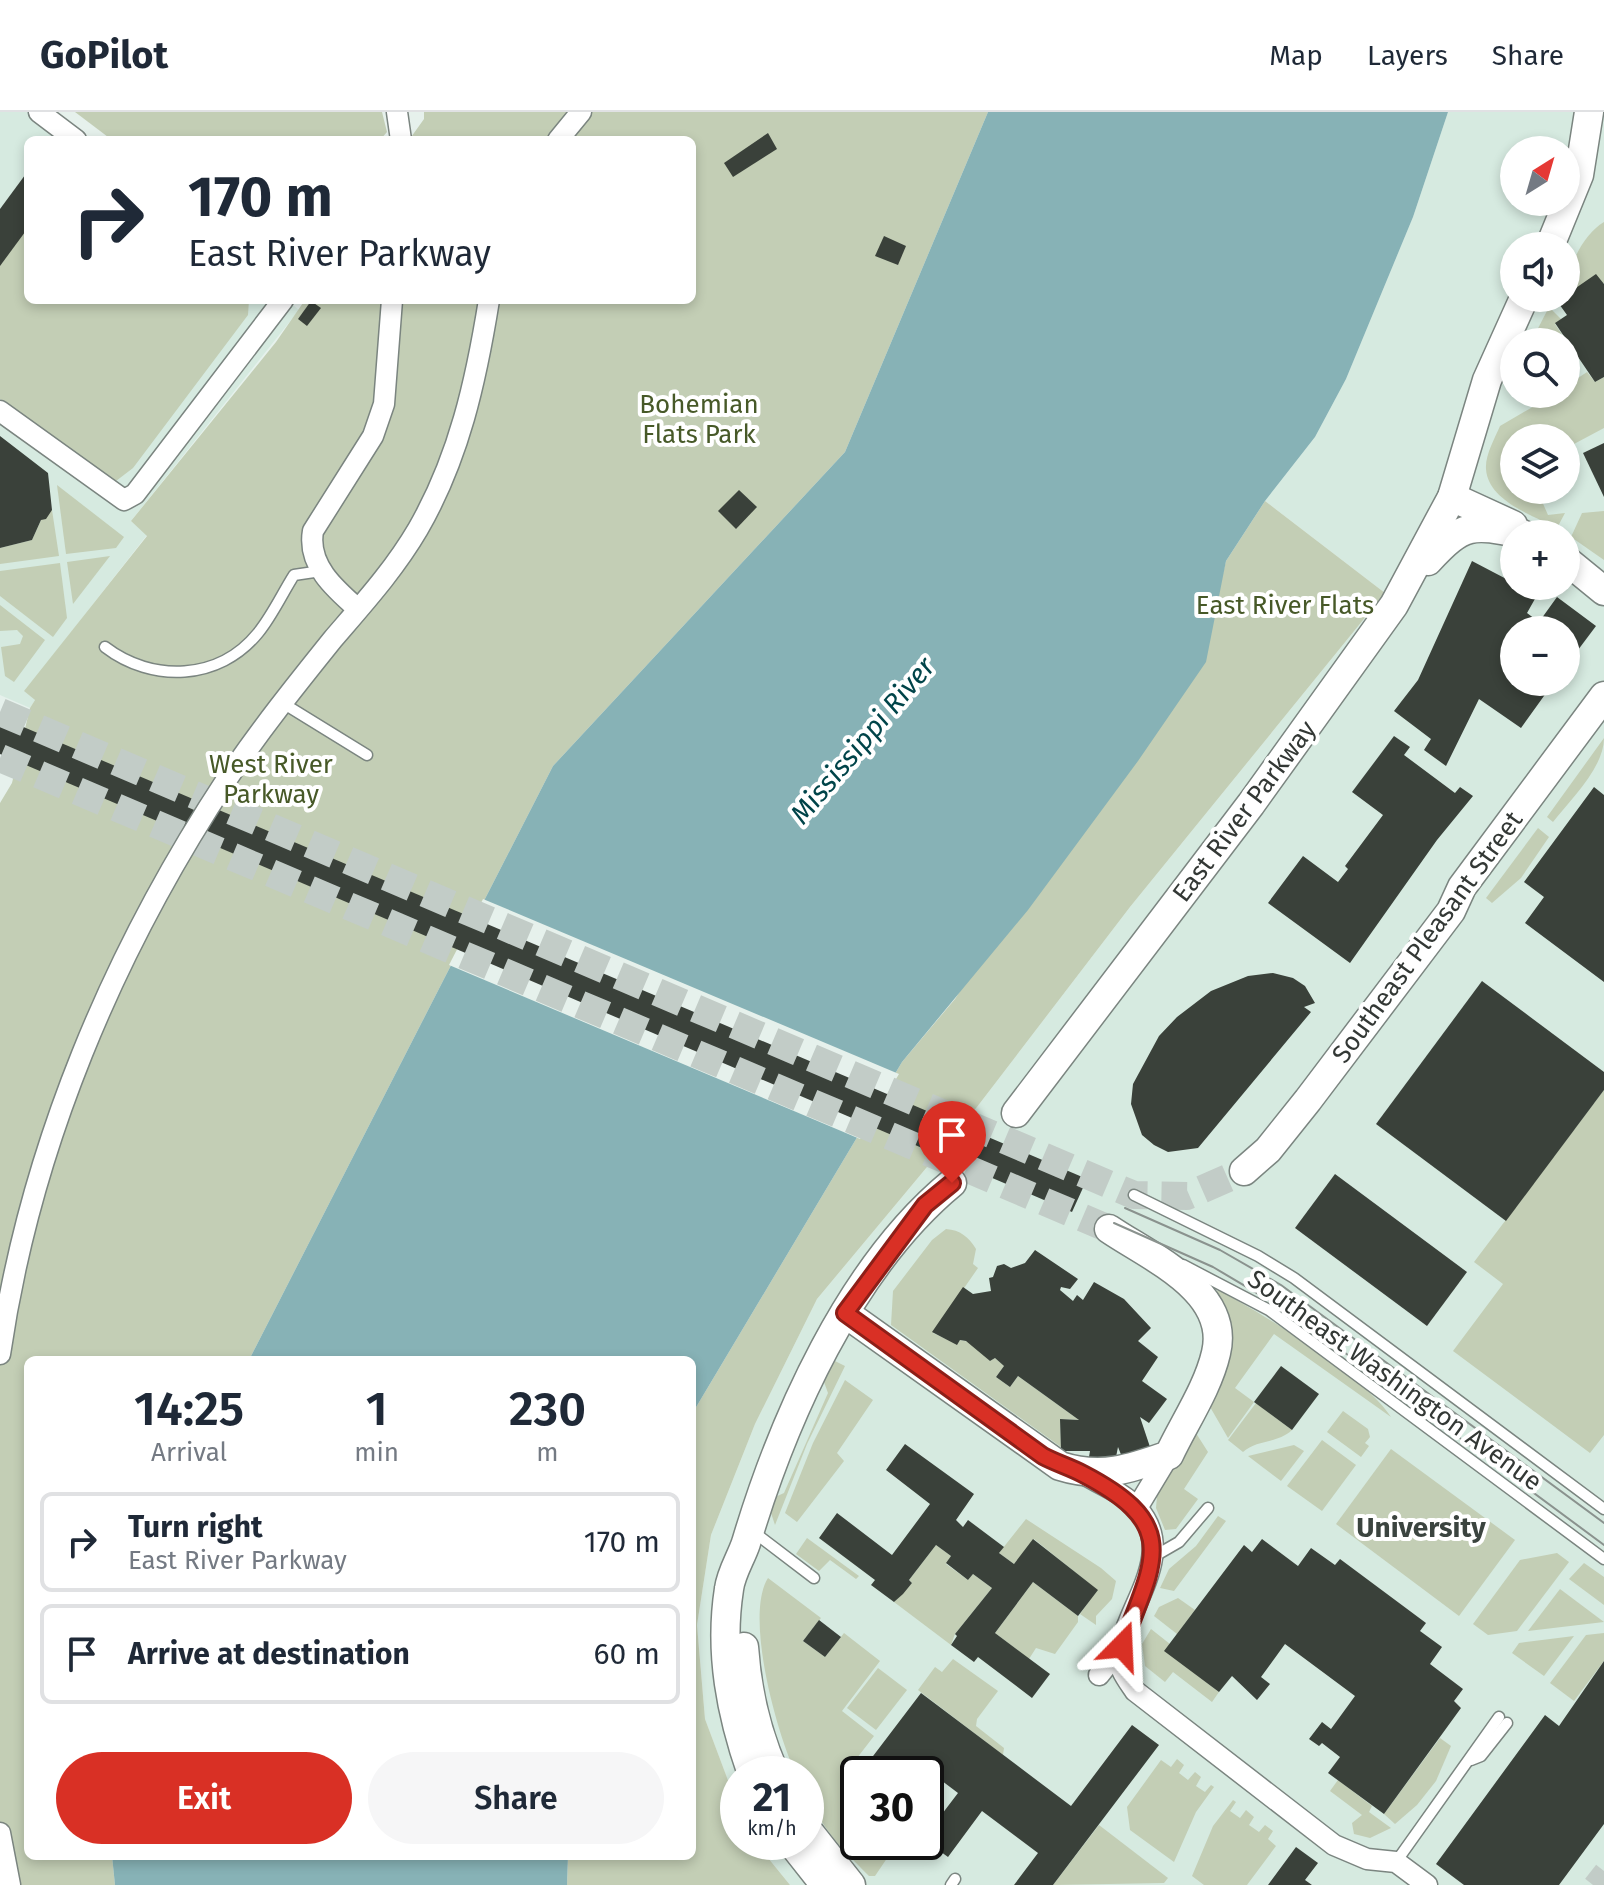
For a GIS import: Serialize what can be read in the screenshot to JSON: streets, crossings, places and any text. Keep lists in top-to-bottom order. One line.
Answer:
{"streets":{"street":["East River Parkway","Southeast Pleasant Street"],"lane":["Southeast Washington Avenue"]},"districts":["University"],"water":["Mississippi River"],"parks":["Bohemian Flats Park","East River Flats","West River Parkway"],"north":"top right","page":{"header":"GoPilot","nav":["Map","Layers","Share"],"map_buttons":["+","−"],"turn":["170 m","East River Parkway"],"eta":["14:25","Arrival","1","min","230","m"],"list":[{"name":"Turn right","note":"East River Parkway","value":"170 m"},{"name":"Arrive at destination","value":"60 m"}],"buttons":["Exit","Share"],"speed":"21 km/h","limit":"30"}}
